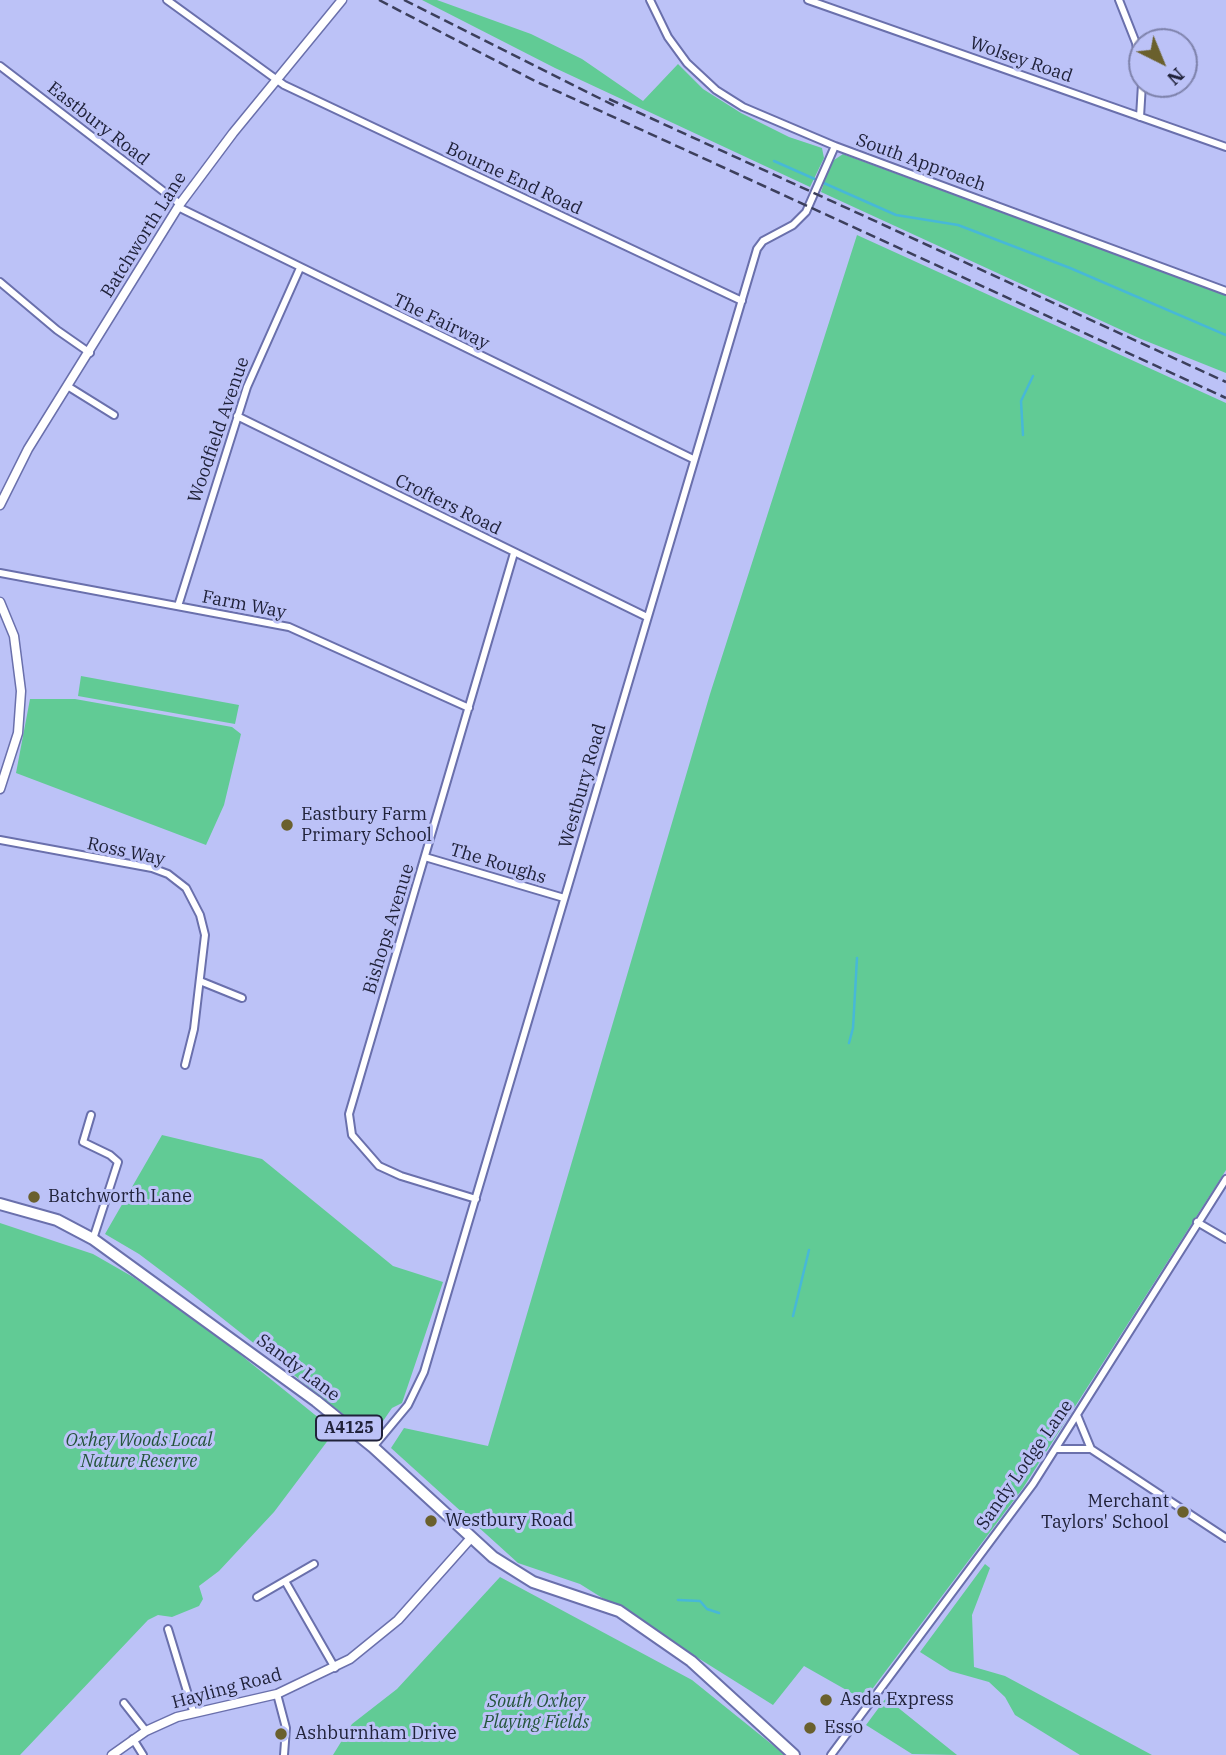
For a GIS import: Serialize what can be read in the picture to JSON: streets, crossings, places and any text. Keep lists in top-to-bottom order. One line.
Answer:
{"streets":{"main road":["Sandy Lane","A4125"],"street":["Wolsey Road","Eastbury Road","South Approach","Bourne End Road","Batchworth Lane","The Fairway","Woodfield Avenue","Crofters Road","Farm Way","Westbury Road","Ross Way","The Roughs","Bishops Avenue","Sandy Lodge Lane","Hayling Road"]},"crossings":[["Eastbury Road","Batchworth Lane"],["Eastbury Road","The Fairway"],["South Approach","Westbury Road"],["Bourne End Road","Batchworth Lane"],["Bourne End Road","Westbury Road"],["Batchworth Lane","The Fairway"],["The Fairway","Woodfield Avenue"],["The Fairway","Westbury Road"],["Woodfield Avenue","Crofters Road"],["Woodfield Avenue","Farm Way"],["Crofters Road","Westbury Road"],["Crofters Road","Bishops Avenue"],["Farm Way","Bishops Avenue"],["Westbury Road","The Roughs"],["Westbury Road","Bishops Avenue"],["Westbury Road","Sandy Lane"],["The Roughs","Bishops Avenue"],["Sandy Lane","Hayling Road"]],"parks":["Oxhey Woods Local Nature Reserve","South Oxhey Playing Fields"],"places":["Eastbury Farm Primary School","Batchworth Lane","Merchant Taylors' School","Westbury Road","Asda Express","Esso","Ashburnham Drive"],"north":"bottom right"}
